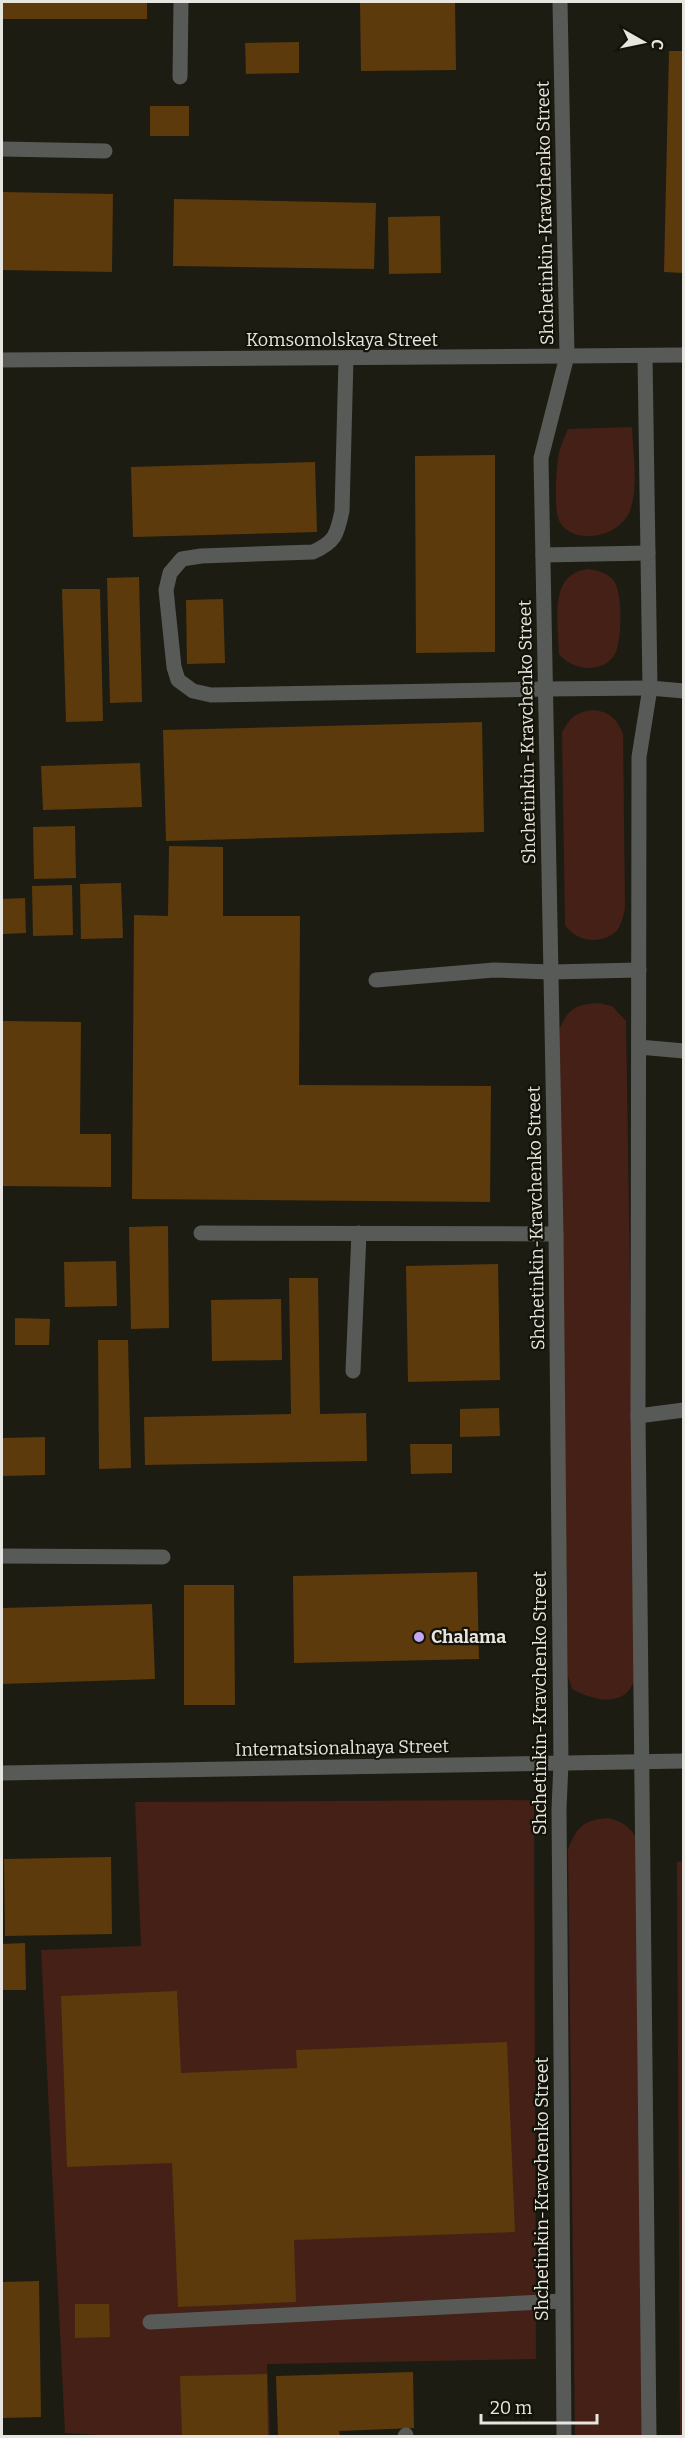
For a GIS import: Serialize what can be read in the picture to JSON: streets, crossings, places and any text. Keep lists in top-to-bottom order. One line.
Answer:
{"streets":{"street":["Shchetinkin-Kravchenko Street","Komsomolskaya Street","Internatsionalnaya Street"]},"crossings":[["Shchetinkin-Kravchenko Street","Komsomolskaya Street"],["Shchetinkin-Kravchenko Street","Internatsionalnaya Street"]],"places":["Chalama"],"scale_bar":"20 m","north":"right"}
